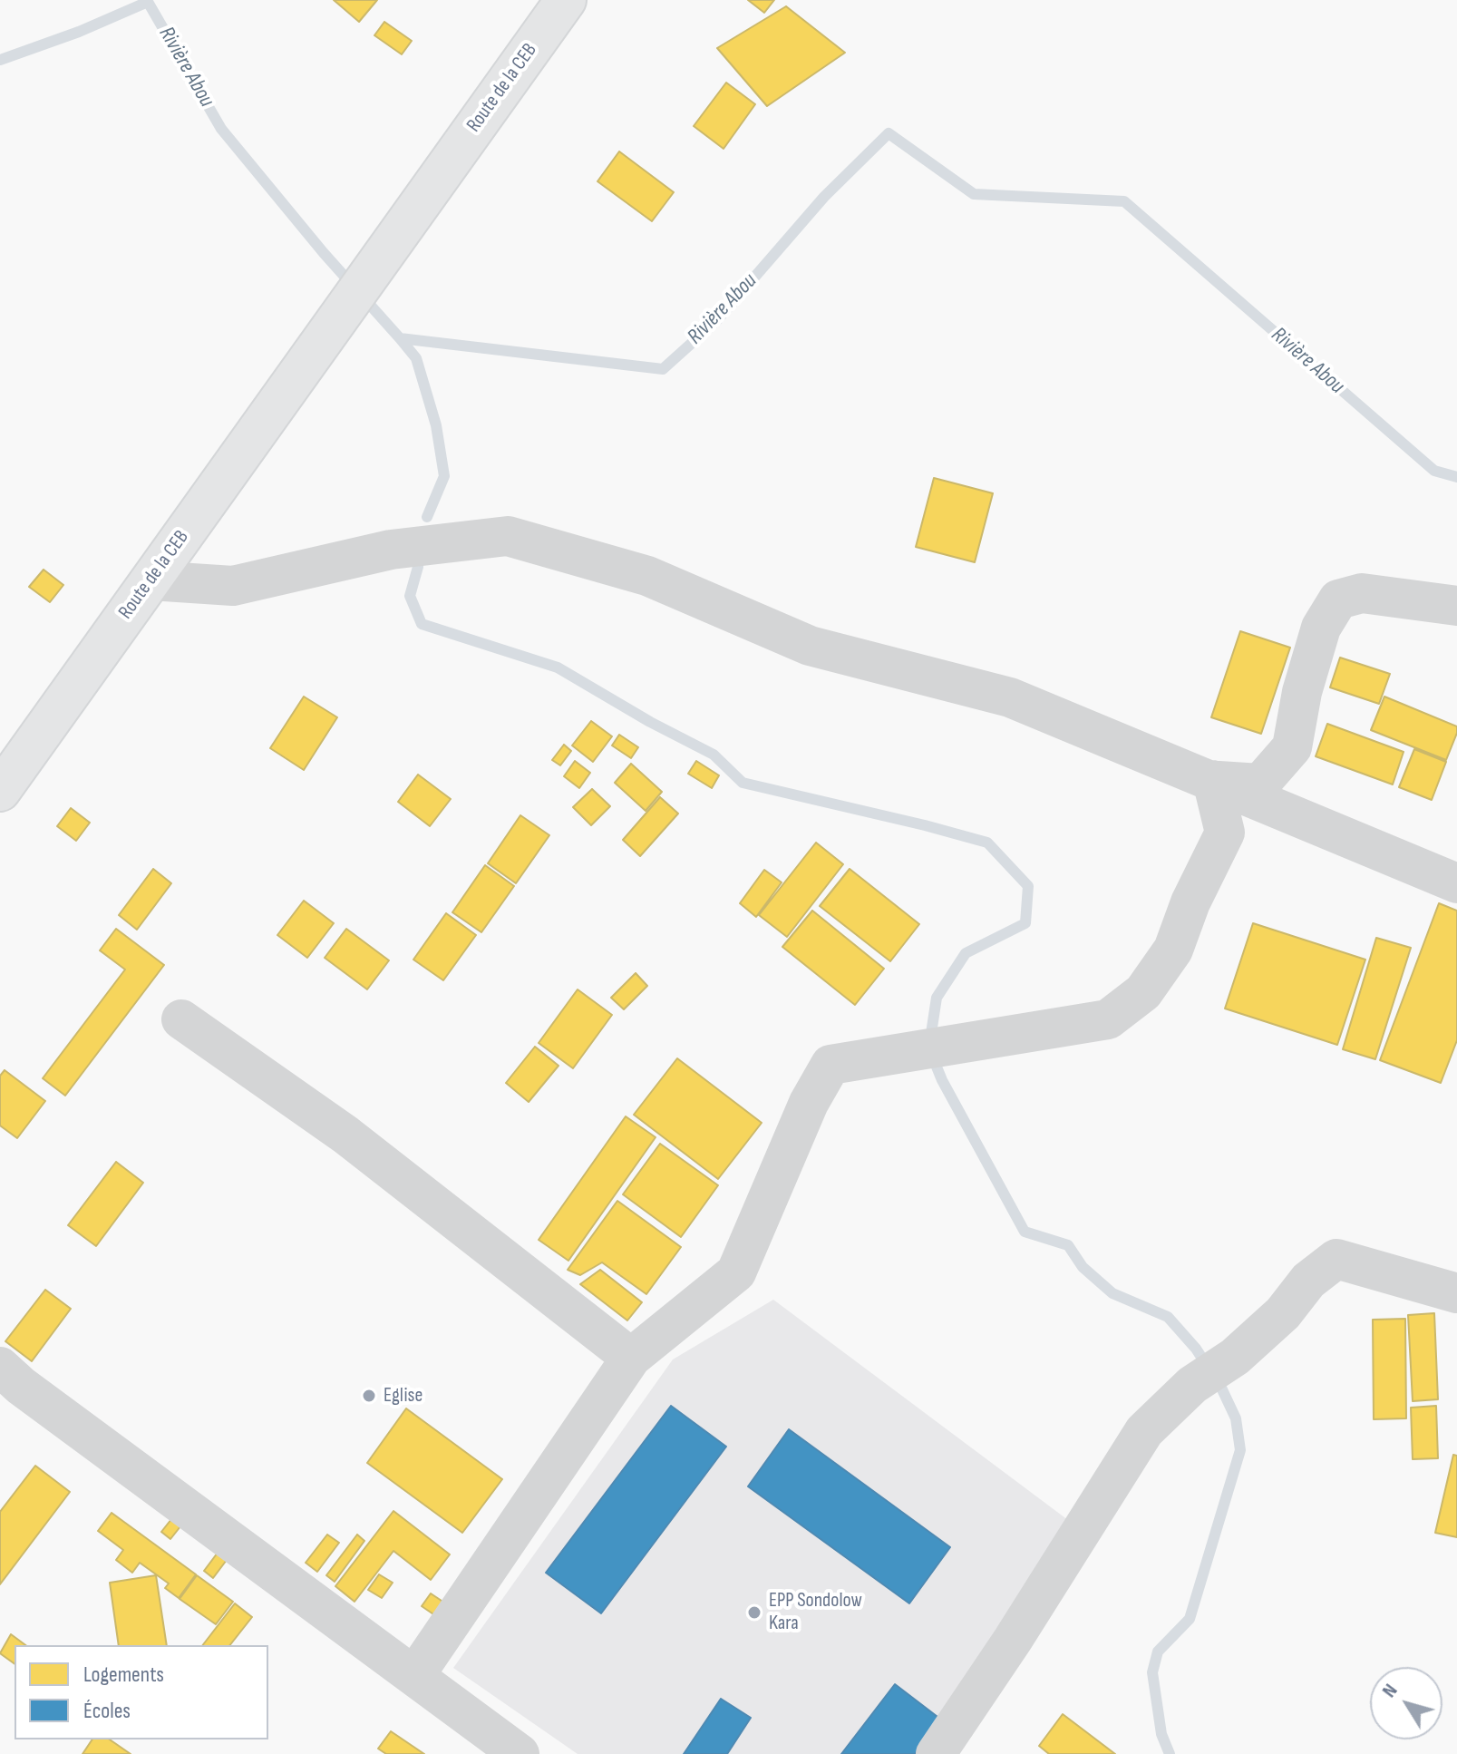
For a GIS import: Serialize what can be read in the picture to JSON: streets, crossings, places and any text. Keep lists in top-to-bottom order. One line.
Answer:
{"streets":{"main road":["Route de la CEB"]},"water":["Rivière Abou"],"places":["Eglise","EPP Sondolow Kara"],"legend":["Logements","Écoles"],"north":"top left"}
